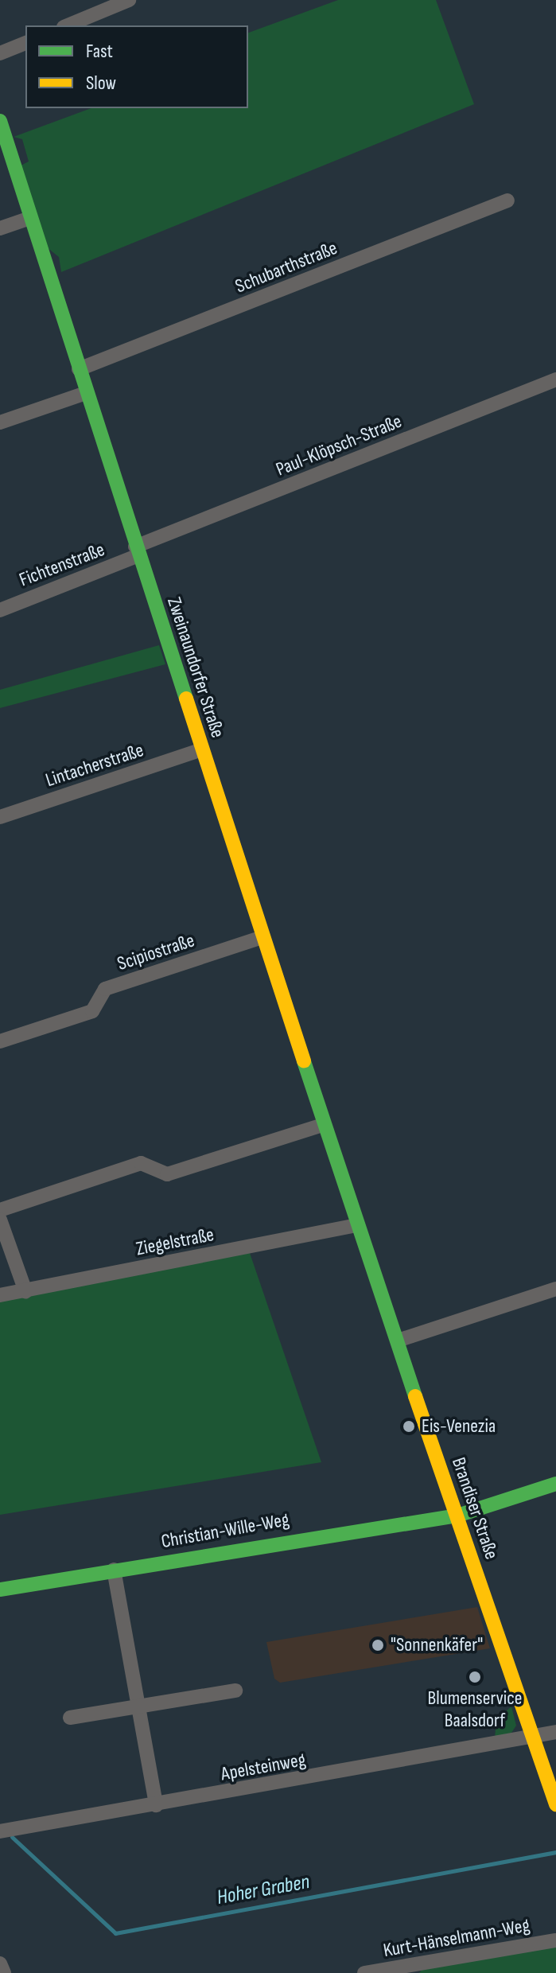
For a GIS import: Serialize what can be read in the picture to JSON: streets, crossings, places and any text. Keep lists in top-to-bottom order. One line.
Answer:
{"streets":{"street":["Schubarthstraße","Paul-Klöpsch-Straße","Fichtenstraße","Zweinaundorfer Straße","Lintacherstraße","Scipiostraße","Ziegelstraße","Brandiser Straße","Christian-Wille-Weg","Apelsteinweg","Kurt-Hänselmann-Weg"]},"crossings":[["Schubarthstraße","Zweinaundorfer Straße"],["Paul-Klöpsch-Straße","Fichtenstraße"],["Paul-Klöpsch-Straße","Zweinaundorfer Straße"],["Fichtenstraße","Zweinaundorfer Straße"],["Zweinaundorfer Straße","Lintacherstraße"],["Zweinaundorfer Straße","Scipiostraße"],["Zweinaundorfer Straße","Ziegelstraße"],["Zweinaundorfer Straße","Brandiser Straße"],["Ziegelstraße","Brandiser Straße"],["Brandiser Straße","Christian-Wille-Weg"],["Brandiser Straße","Apelsteinweg"]],"water":["Hoher Graben"],"places":["Eis-Venezia","\"Sonnenkäfer\"","Blumenservice Baalsdorf"],"legend":["Fast","Slow"]}
